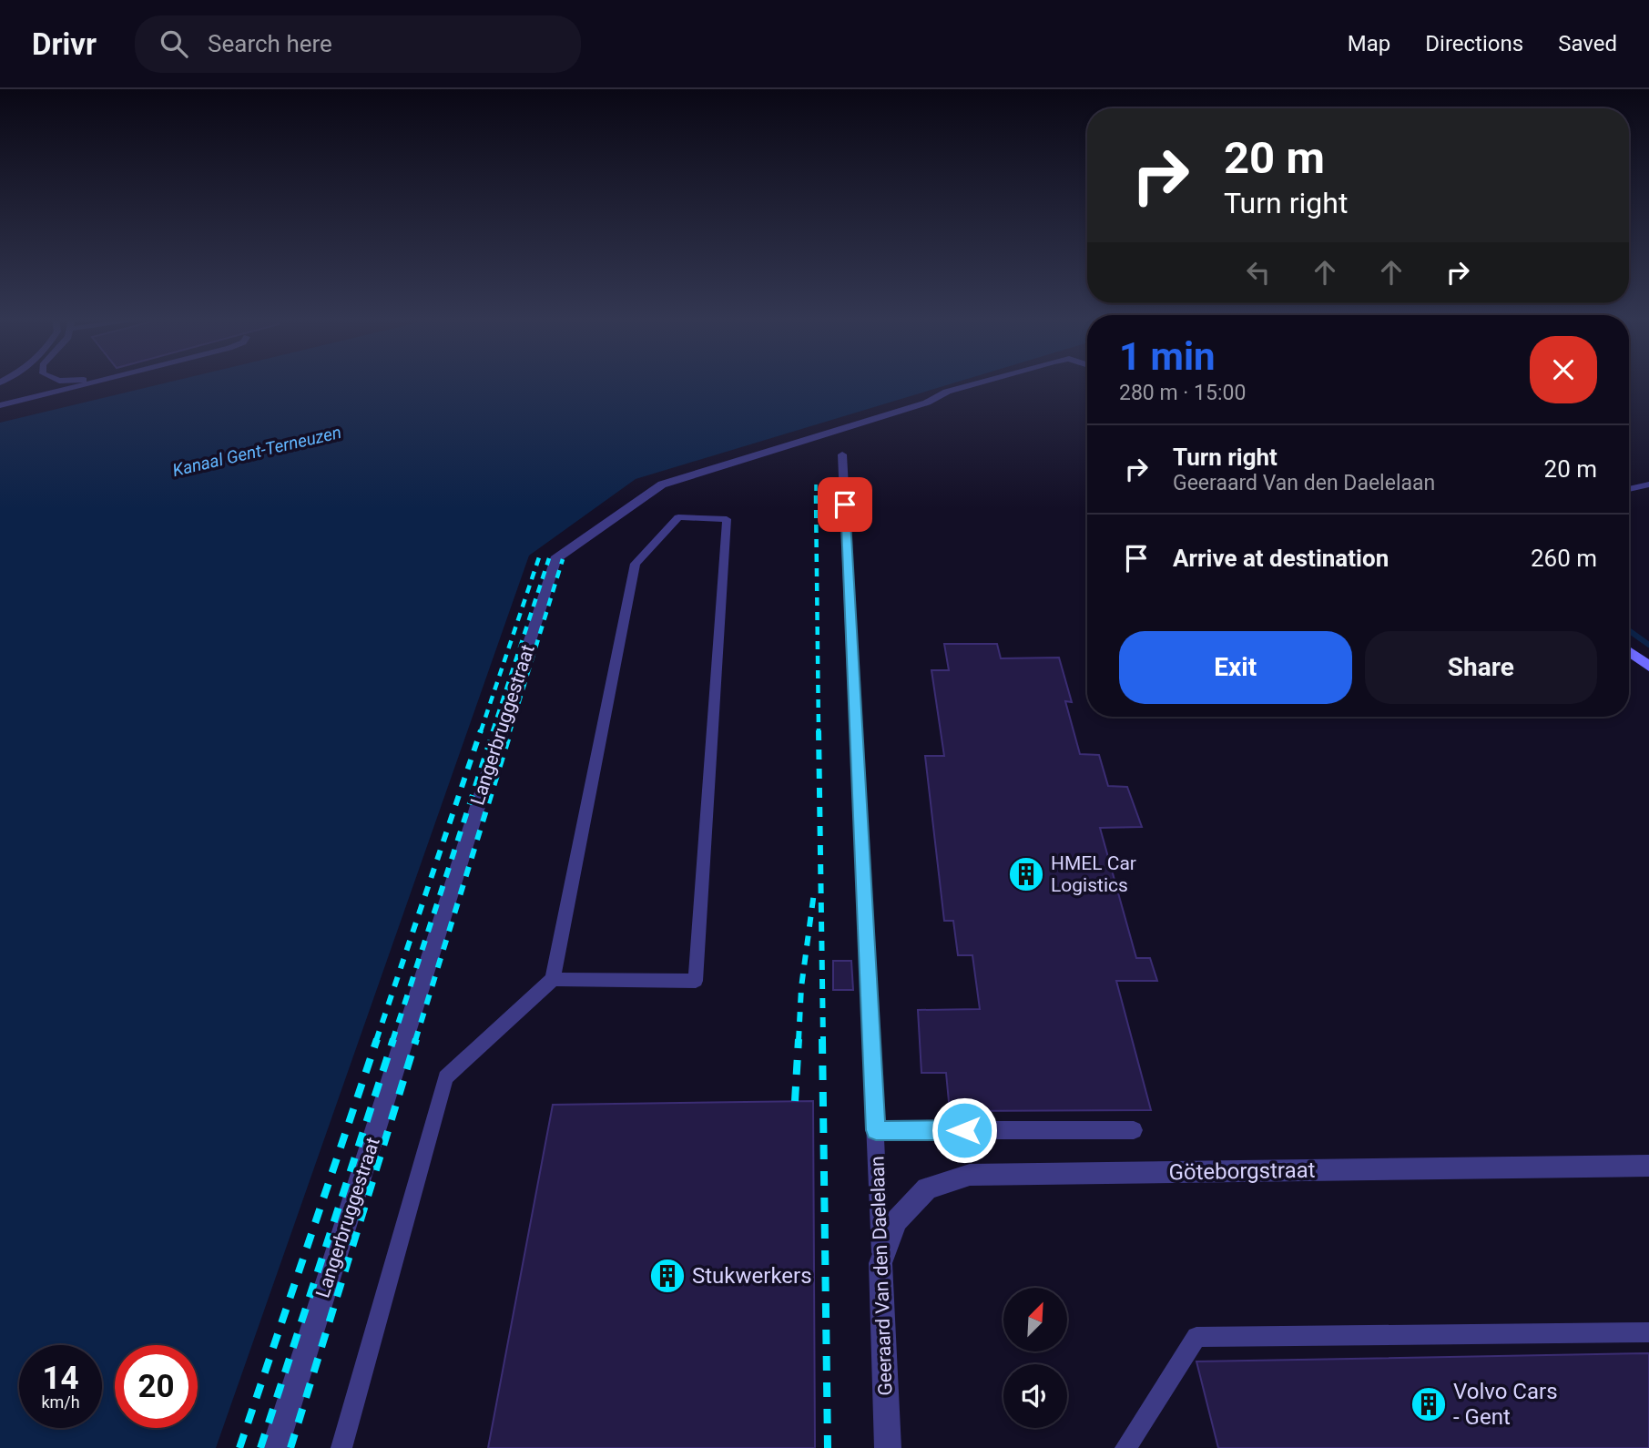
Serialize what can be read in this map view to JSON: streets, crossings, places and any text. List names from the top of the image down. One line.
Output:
{"streets":{"street":["Langerbruggestraat","Göteborgstraat","Geeraard Van den Daelelaan"]},"crossings":[["Göteborgstraat","Geeraard Van den Daelelaan"]],"water":["Kanaal Gent-Terneuzen"],"places":{"building":["HMEL Car Logistics","Stukwerkers","Volvo Cars - Gent"]},"north":"top right","page":{"header":"Drivr","search":"Search here","nav":["Map","Directions","Saved"],"turn":["20 m","Turn right"],"heading":["1 min","280 m · 15:00"],"list":[{"name":"Turn right","note":"Geeraard Van den Daelelaan","value":"20 m"},{"name":"Arrive at destination","value":"260 m"}],"buttons":["Exit","Share"],"speed":"14 km/h","limit":"20"}}
